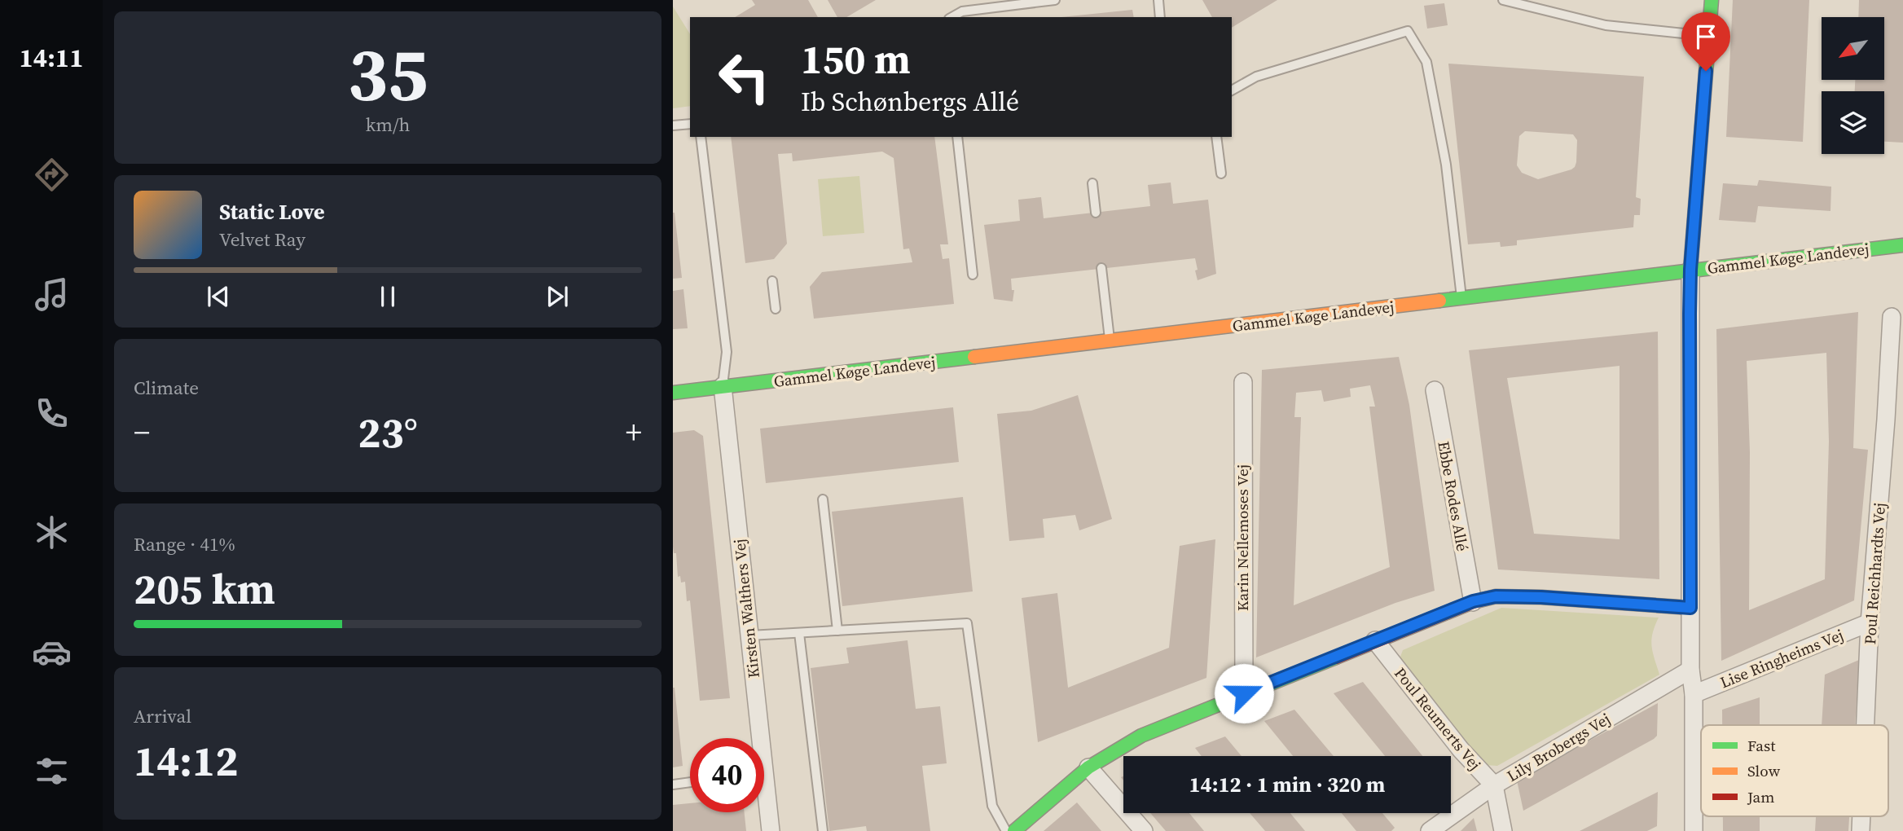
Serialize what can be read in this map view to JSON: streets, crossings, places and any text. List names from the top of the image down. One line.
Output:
{"streets":{"street":["Gammel Køge Landevej","Ebbe Rodes Allé","Karin Nellemoses Vej","Poul Reichhardts Vej","Kirsten Walthers Vej","Lise Ringheims Vej","Poul Reumerts Vej","Lily Brobergs Vej"]},"crossings":[["Gammel Køge Landevej","Kirsten Walthers Vej"],["Poul Reichhardts Vej","Lise Ringheims Vej"],["Poul Reumerts Vej","Lily Brobergs Vej"]],"legend":["Fast","Slow","Jam"],"north":"bottom left","page":{"tabs":"14:11","tile":[["35","km/h"],"Climate",["Range · 41%","205 km"],["Arrival","14:12"]],"turn":["150 m","Ib Schønbergs Allé"],"song":["Static Love","Velvet Ray"],"heat":["−","23°","+"],"limit":"40","trip":"14:12 · 1 min · 320 m"}}
